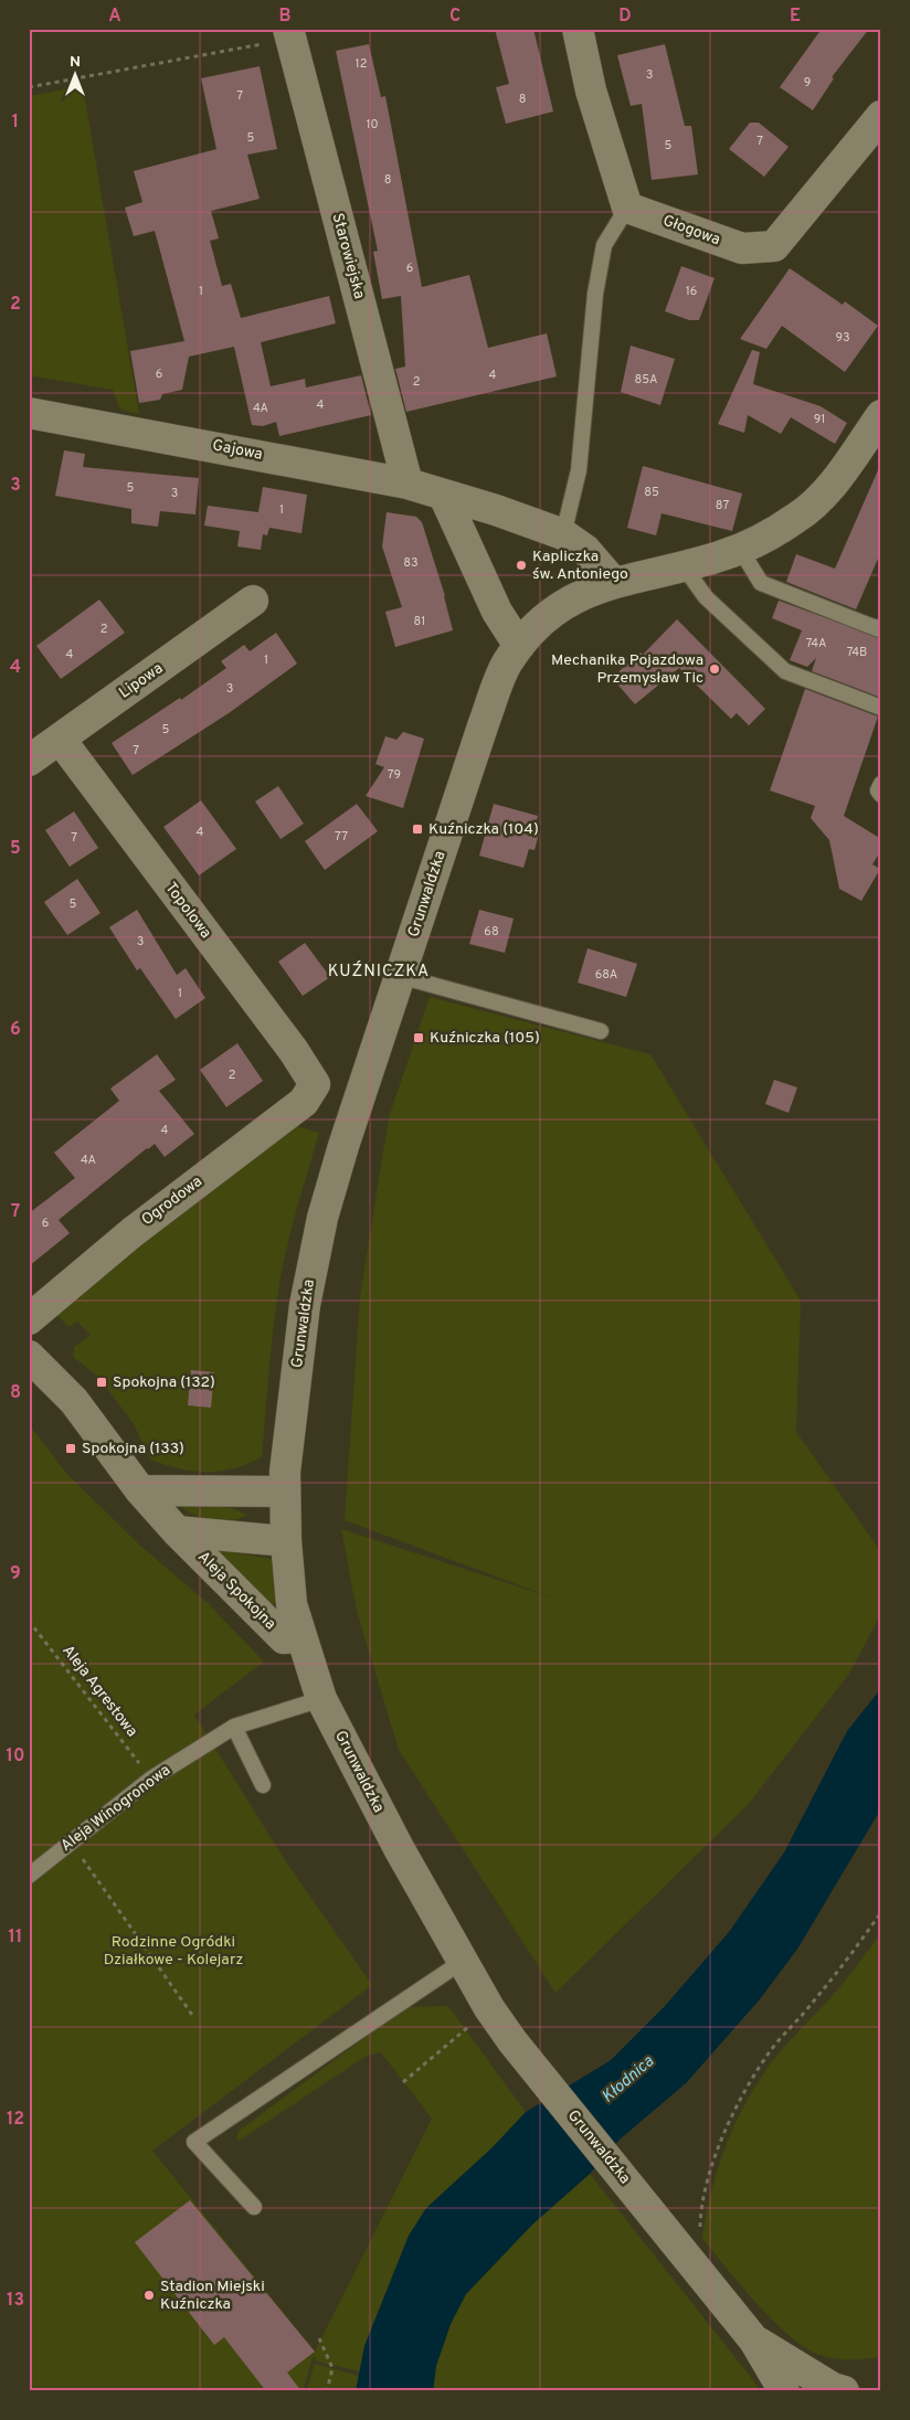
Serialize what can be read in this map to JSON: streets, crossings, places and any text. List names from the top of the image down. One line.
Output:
{"streets":{"street":["Głogowa","Starowiejska","Gajowa","Lipowa","Grunwaldzka","Topolowa","Ogrodowa","Aleja Spokojna"],"lane":["Aleja Winogronowa"],"path":["Aleja Agrestowa"]},"crossings":[["Starowiejska","Gajowa"],["Gajowa","Grunwaldzka"],["Lipowa","Topolowa"],["Grunwaldzka","Aleja Spokojna"],["Grunwaldzka","Aleja Winogronowa"],["Topolowa","Ogrodowa"],["Aleja Agrestowa","Aleja Winogronowa"]],"districts":["KUŹNICZKA"],"water":["Kłodnica"],"parks":["Rodzinne Ogródki Działkowe - Kolejarz"],"places":{"other":["Kapliczka św. Antoniego","Mechanika Pojazdowa Przemysław Tic","Stadion Miejski Kuźniczka"],"transit":["Kuźniczka (104)","Kuźniczka (105)","Spokojna (132)","Spokojna (133)"]},"house_numbers":["12","3","9","7","8","10","5","7","5","8","6","1","16","93","6","4","85A","2","4","4A","91","5","85","3","87","1","83","81","2","74A","74B","4","1","3","5","7","79","4","77","7","5","68","3","68A","1","2","4","4A","6"],"north":"top","grid":{"columns":["A","B","C","D","E"],"rows":["1","2","3","4","5","6","7","8","9","10","11","12","13"]}}
